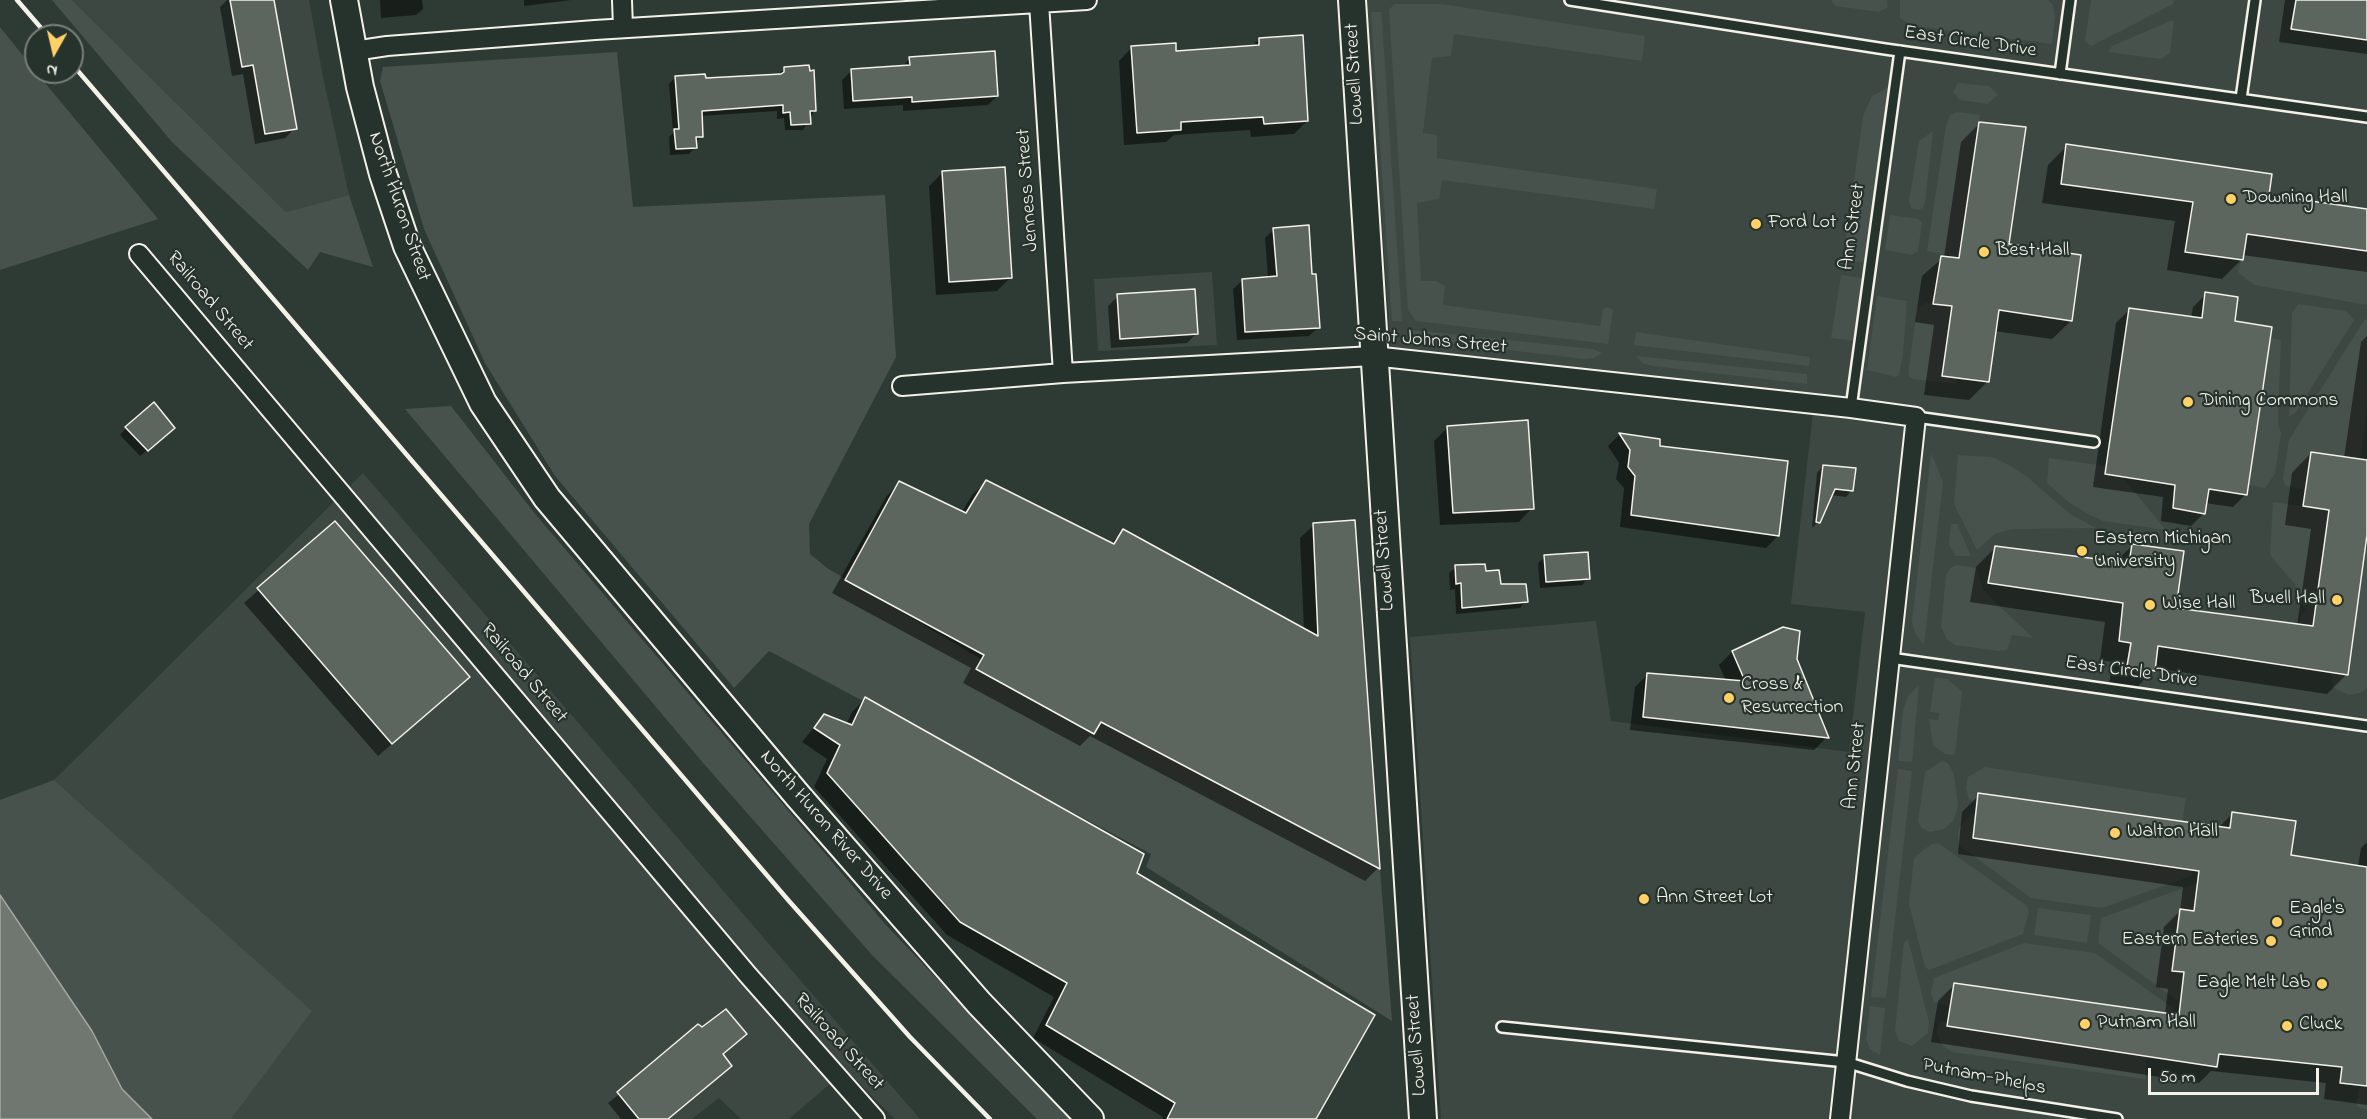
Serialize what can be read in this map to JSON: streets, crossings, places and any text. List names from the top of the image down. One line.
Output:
{"streets":{"main road":["Lowell Street","North Huron Street","North Huron River Drive"],"street":["Jenness Street","Ann Street","Railroad Street","Saint Johns Street"],"lane":["East Circle Drive","Putnam-Phelps"]},"crossings":[["East Circle Drive","Ann Street"],["Lowell Street","Saint Johns Street"],["Jenness Street","Saint Johns Street"],["North Huron Street","North Huron River Drive"],["Ann Street","Saint Johns Street"],["Ann Street","Putnam-Phelps"]],"places":["Downing Hall","Ford Lot","Best Hall","Dining Commons","Eastern Michigan University","Buell Hall","Wise Hall","Cross & Resurrection","Walton Hall","Ann Street Lot","Eagle's Grind","Eastern Eateries","Eagle Melt Lab","Putnam Hall","Cluck"],"scale_bar":"50 m","north":"bottom"}
